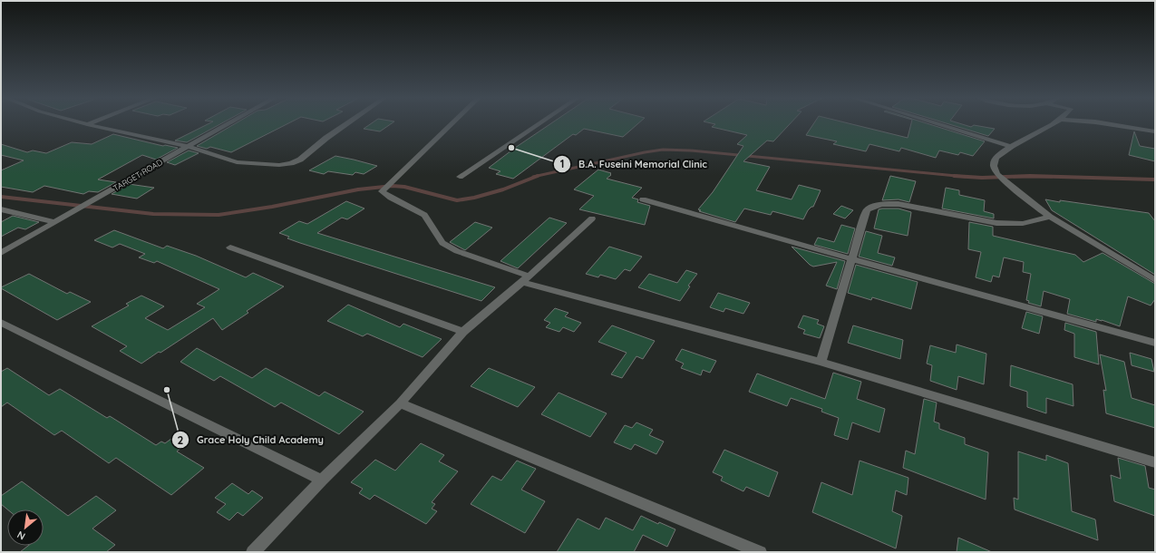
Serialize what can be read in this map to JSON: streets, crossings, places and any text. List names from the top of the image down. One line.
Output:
{"streets":{"street":["TARGET ROAD"]},"places":["B.A. Fuseini Memorial Clinic","Grace Holy Child Academy"],"north":"bottom left"}
